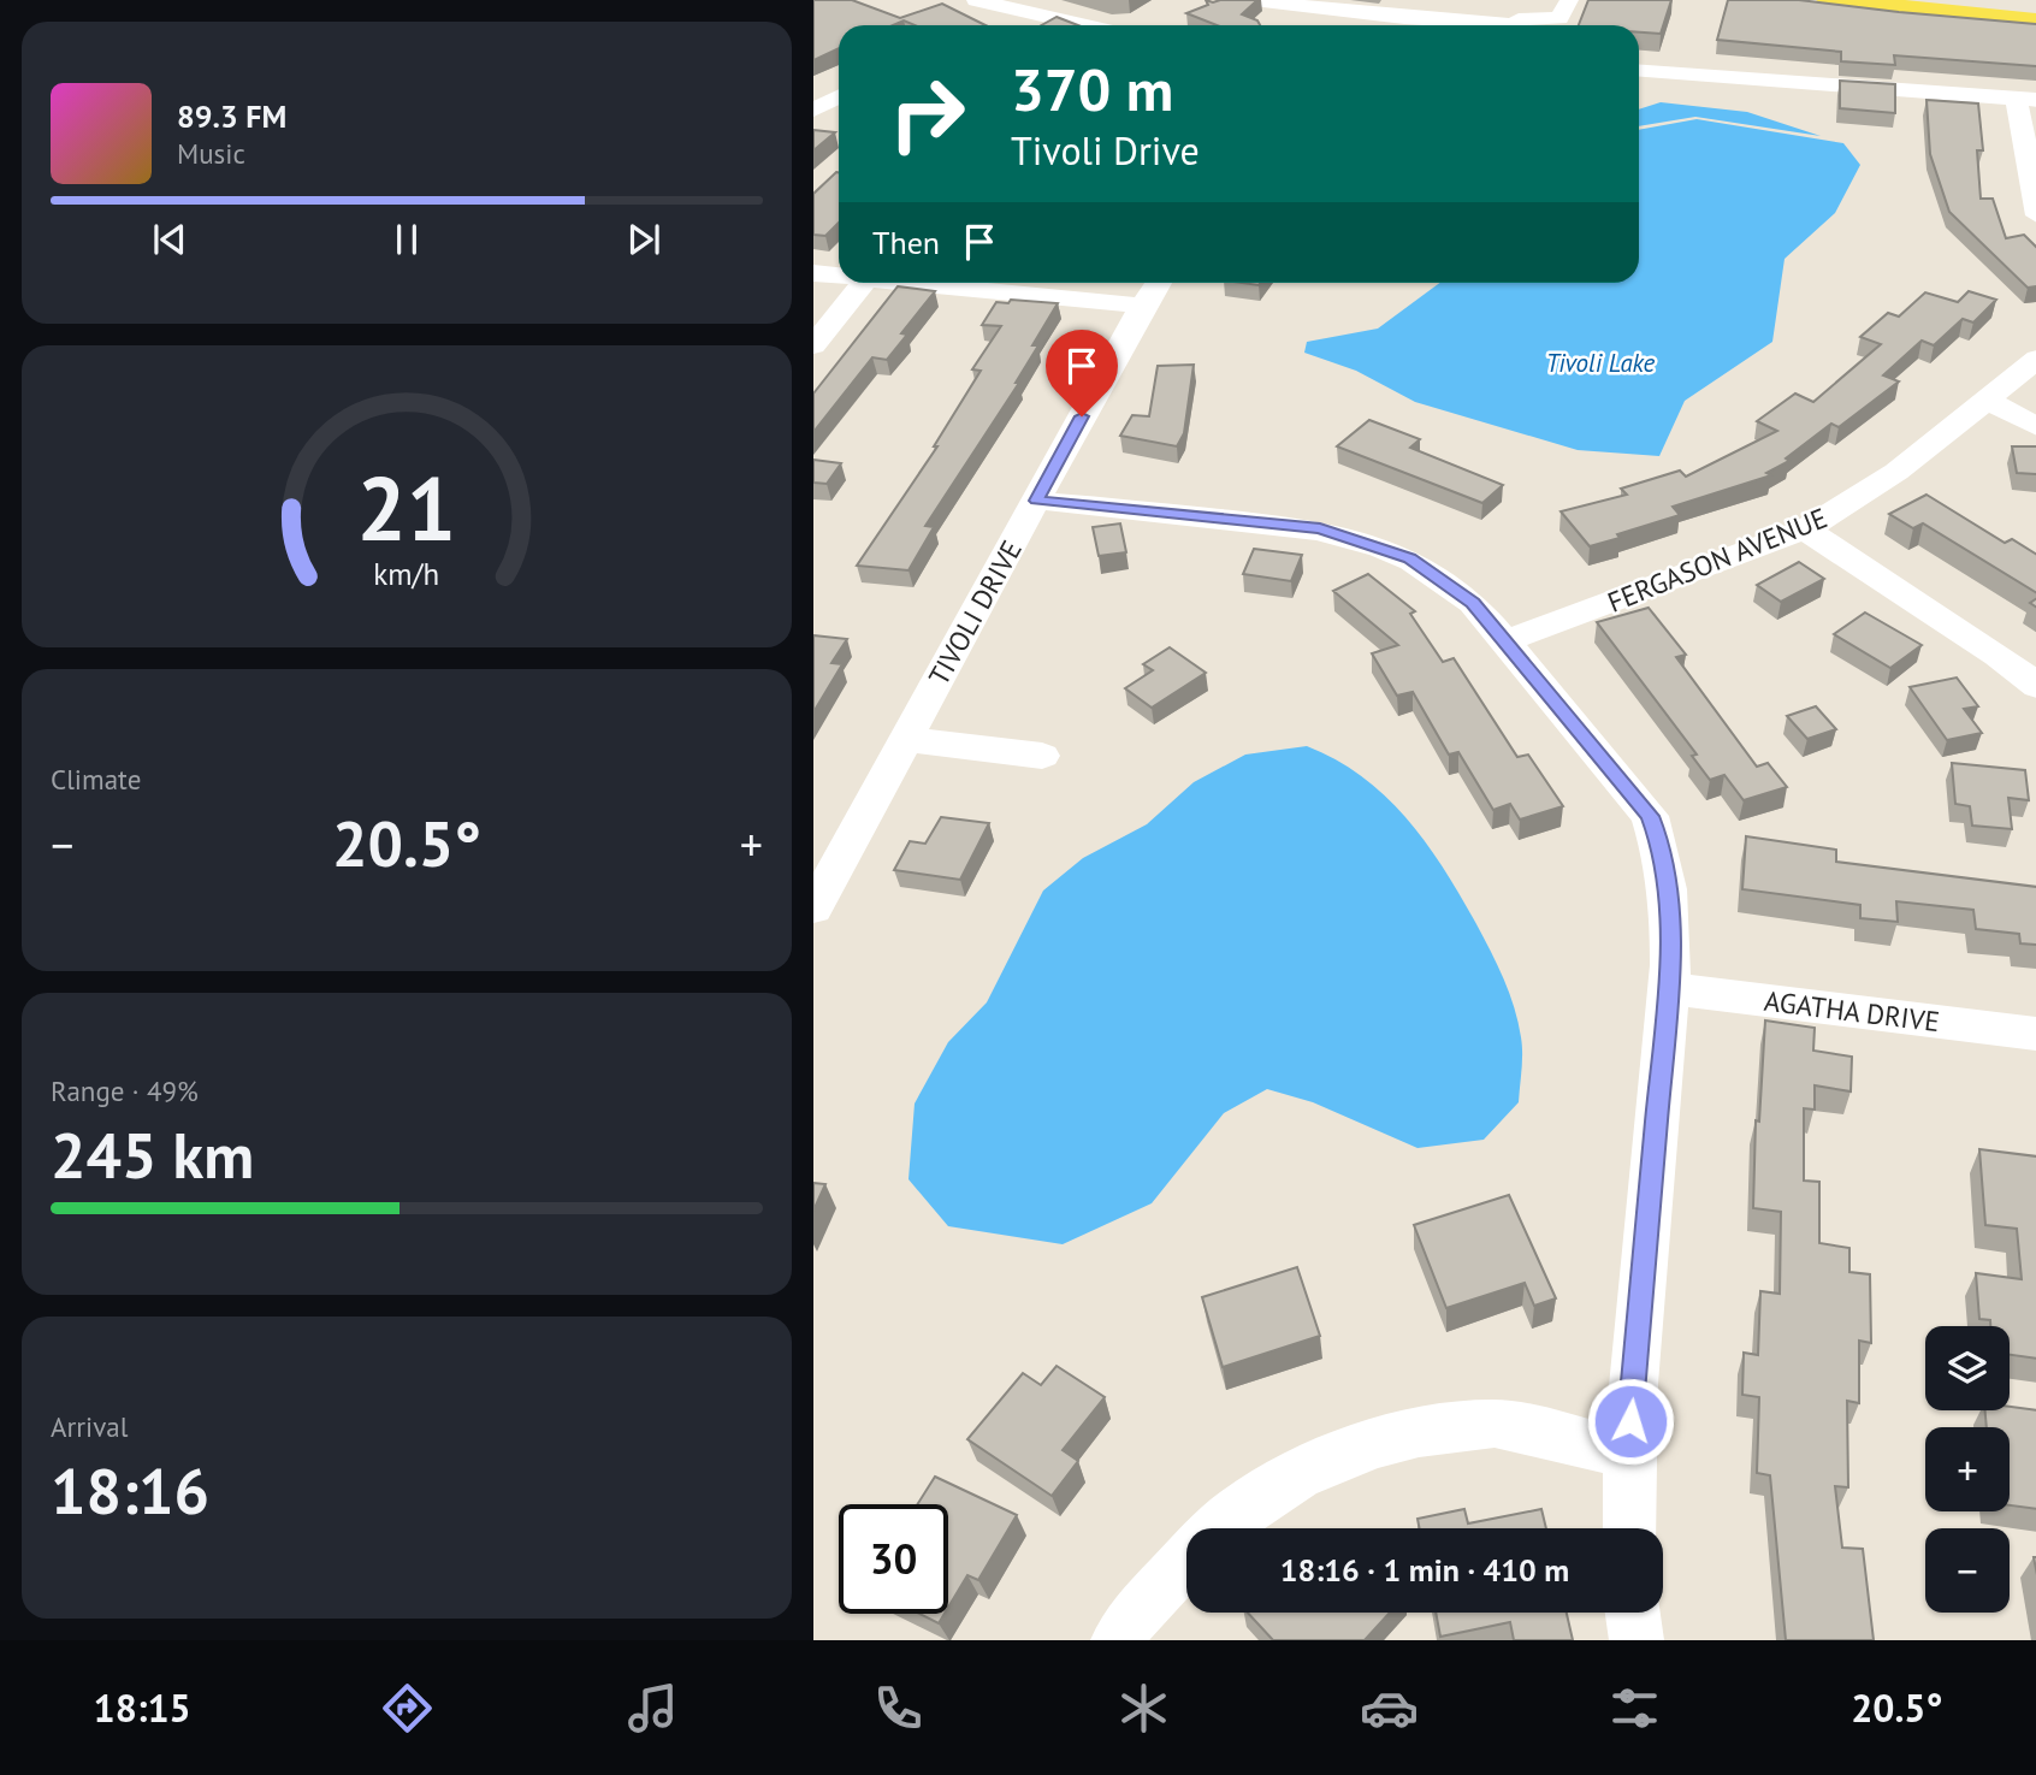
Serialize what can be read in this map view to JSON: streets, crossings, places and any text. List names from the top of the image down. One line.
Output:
{"streets":{"street":["FERGASON AVENUE","TIVOLI DRIVE","AGATHA DRIVE"]},"water":["Tivoli Lake"],"page":{"turn":["370 m","Tivoli Drive"],"song":["89.3 FM","Music"],"then":"Then","tile":["Climate",["Range · 49%","245 km"],["Arrival","18:16"]],"heat":["−","20.5°","+"],"map_buttons":["+","−"],"limit":"30","trip":"18:16 · 1 min · 410 m","tabs":["18:15","20.5°"],"gauge":["21","km/h"]}}
